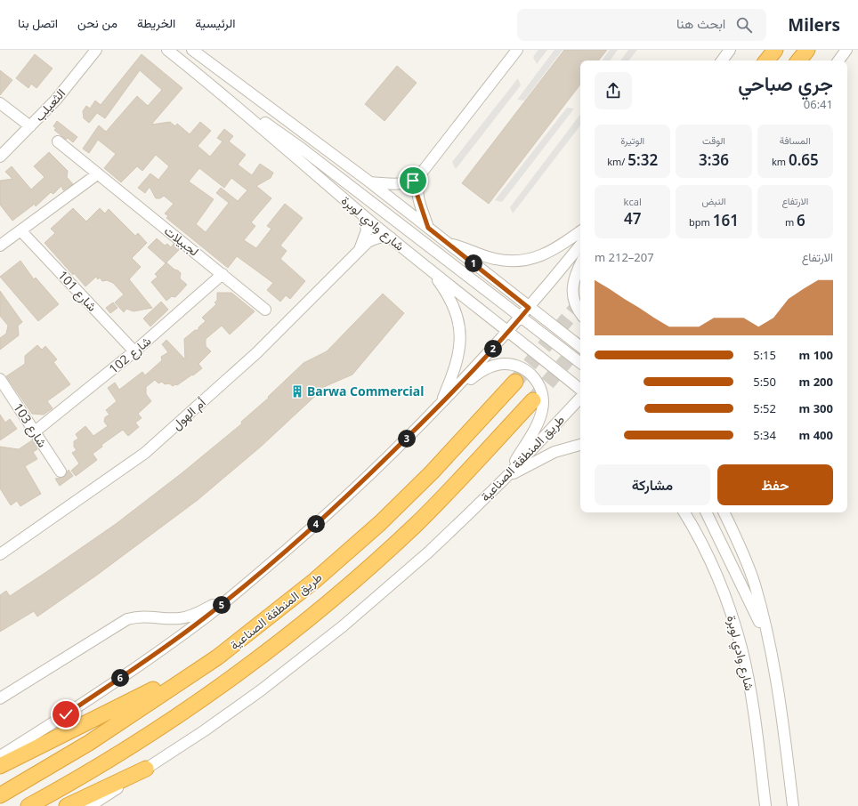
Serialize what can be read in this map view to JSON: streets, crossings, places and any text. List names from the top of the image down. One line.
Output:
{"streets":{"highway":["طريق المنطقة الصناعية"],"street":["الثعيلب","شارع وادي لوبرة","لجبيلات","شارع 101","شارع 102","أم الهول","شارع 103"]},"crossings":[["شارع وادي لوبرة","أم الهول"],["لجبيلات","شارع 102"],["شارع 101","شارع 102"],["شارع 102","شارع 103"]],"places":{"building":["Barwa Commercial"]},"page":{"header":"Milers","search":"ابحث هنا","nav":["الرئيسية","الخريطة","من نحن","اتصل بنا"],"heading":["جري صباحي","06:41"],"stats":[["المسافة","0.65 km"],["الوقت","3:36"],["الوتيرة","5:32 /km"],["الارتفاع","6 m"],["النبض","161 bpm"],["kcal","47"]],"chart":["الارتفاع","207–212 m"],"pins":["1","2","3","4","5","6"],"list":[{"name":"100 m","note":"5:15"},{"name":"200 m","note":"5:50"},{"name":"300 m","note":"5:52"},{"name":"400 m","note":"5:34"}],"buttons":["حفظ","مشاركة"]}}
